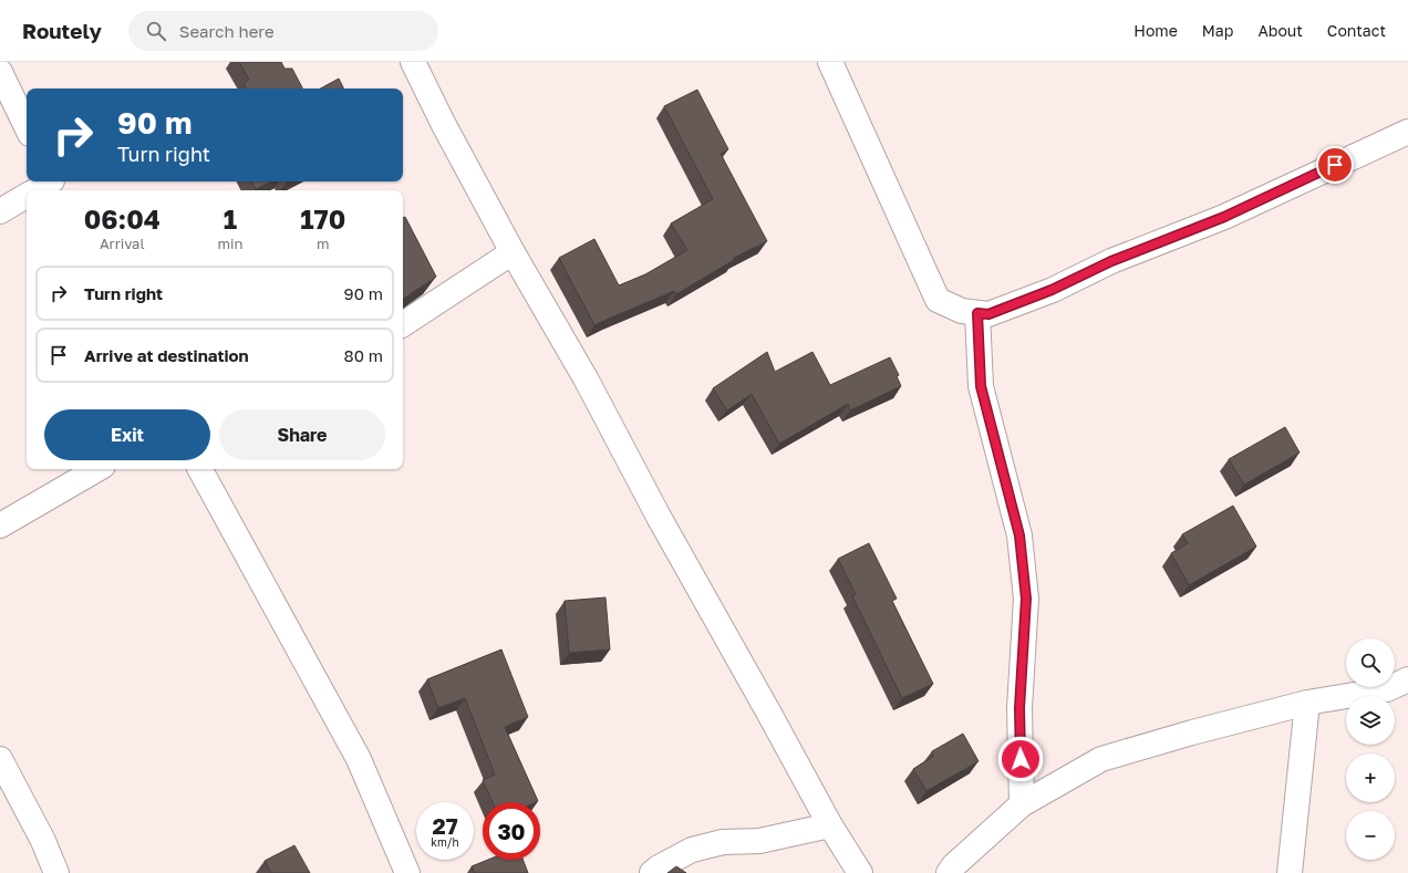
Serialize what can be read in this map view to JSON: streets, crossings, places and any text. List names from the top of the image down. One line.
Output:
{"page":{"header":"Routely","search":"Search here","nav":["Home","Map","About","Contact"],"turn":["90 m","Turn right"],"eta":["06:04","Arrival","1","min","170","m"],"list":[{"name":"Turn right","value":"90 m"},{"name":"Arrive at destination","value":"80 m"}],"buttons":["Exit","Share"],"map_buttons":["+","−"],"speed":"27 km/h","limit":"30"}}
